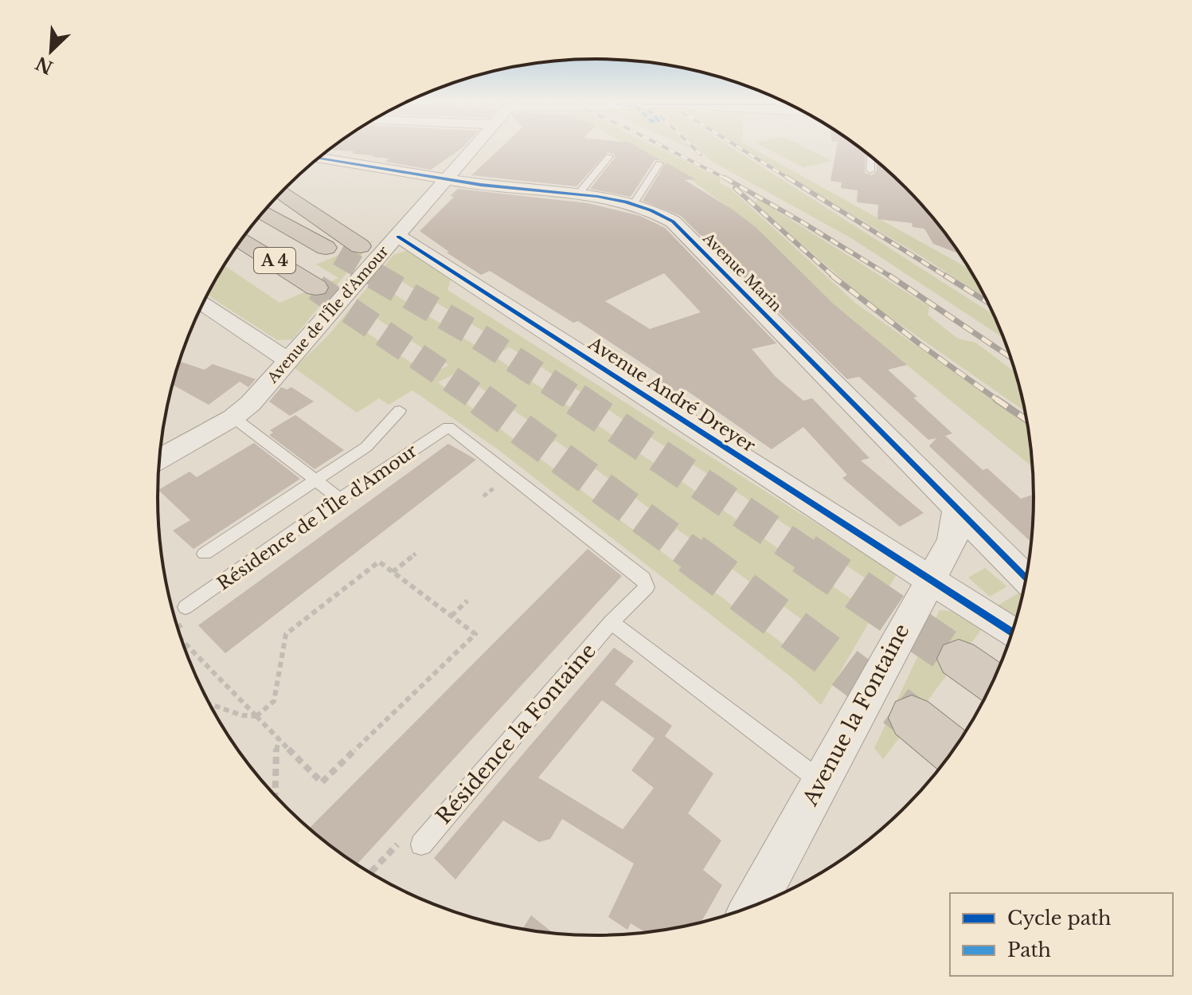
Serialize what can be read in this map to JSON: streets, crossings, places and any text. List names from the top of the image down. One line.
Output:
{"streets":{"highway":["A 4"],"street":["Avenue Marin","Avenue de l'Île d'Amour","Avenue André Dreyer","Avenue la Fontaine"],"lane":["Résidence de l'Île d'Amour","Résidence la Fontaine"]},"crossings":[["Avenue Marin","Avenue de l'Île d'Amour"],["Avenue Marin","Avenue la Fontaine"],["Avenue de l'Île d'Amour","Avenue André Dreyer"],["Avenue André Dreyer","Avenue la Fontaine"],["Résidence de l'Île d'Amour","Résidence la Fontaine"]],"legend":["Cycle path","Path"],"north":"bottom left"}
